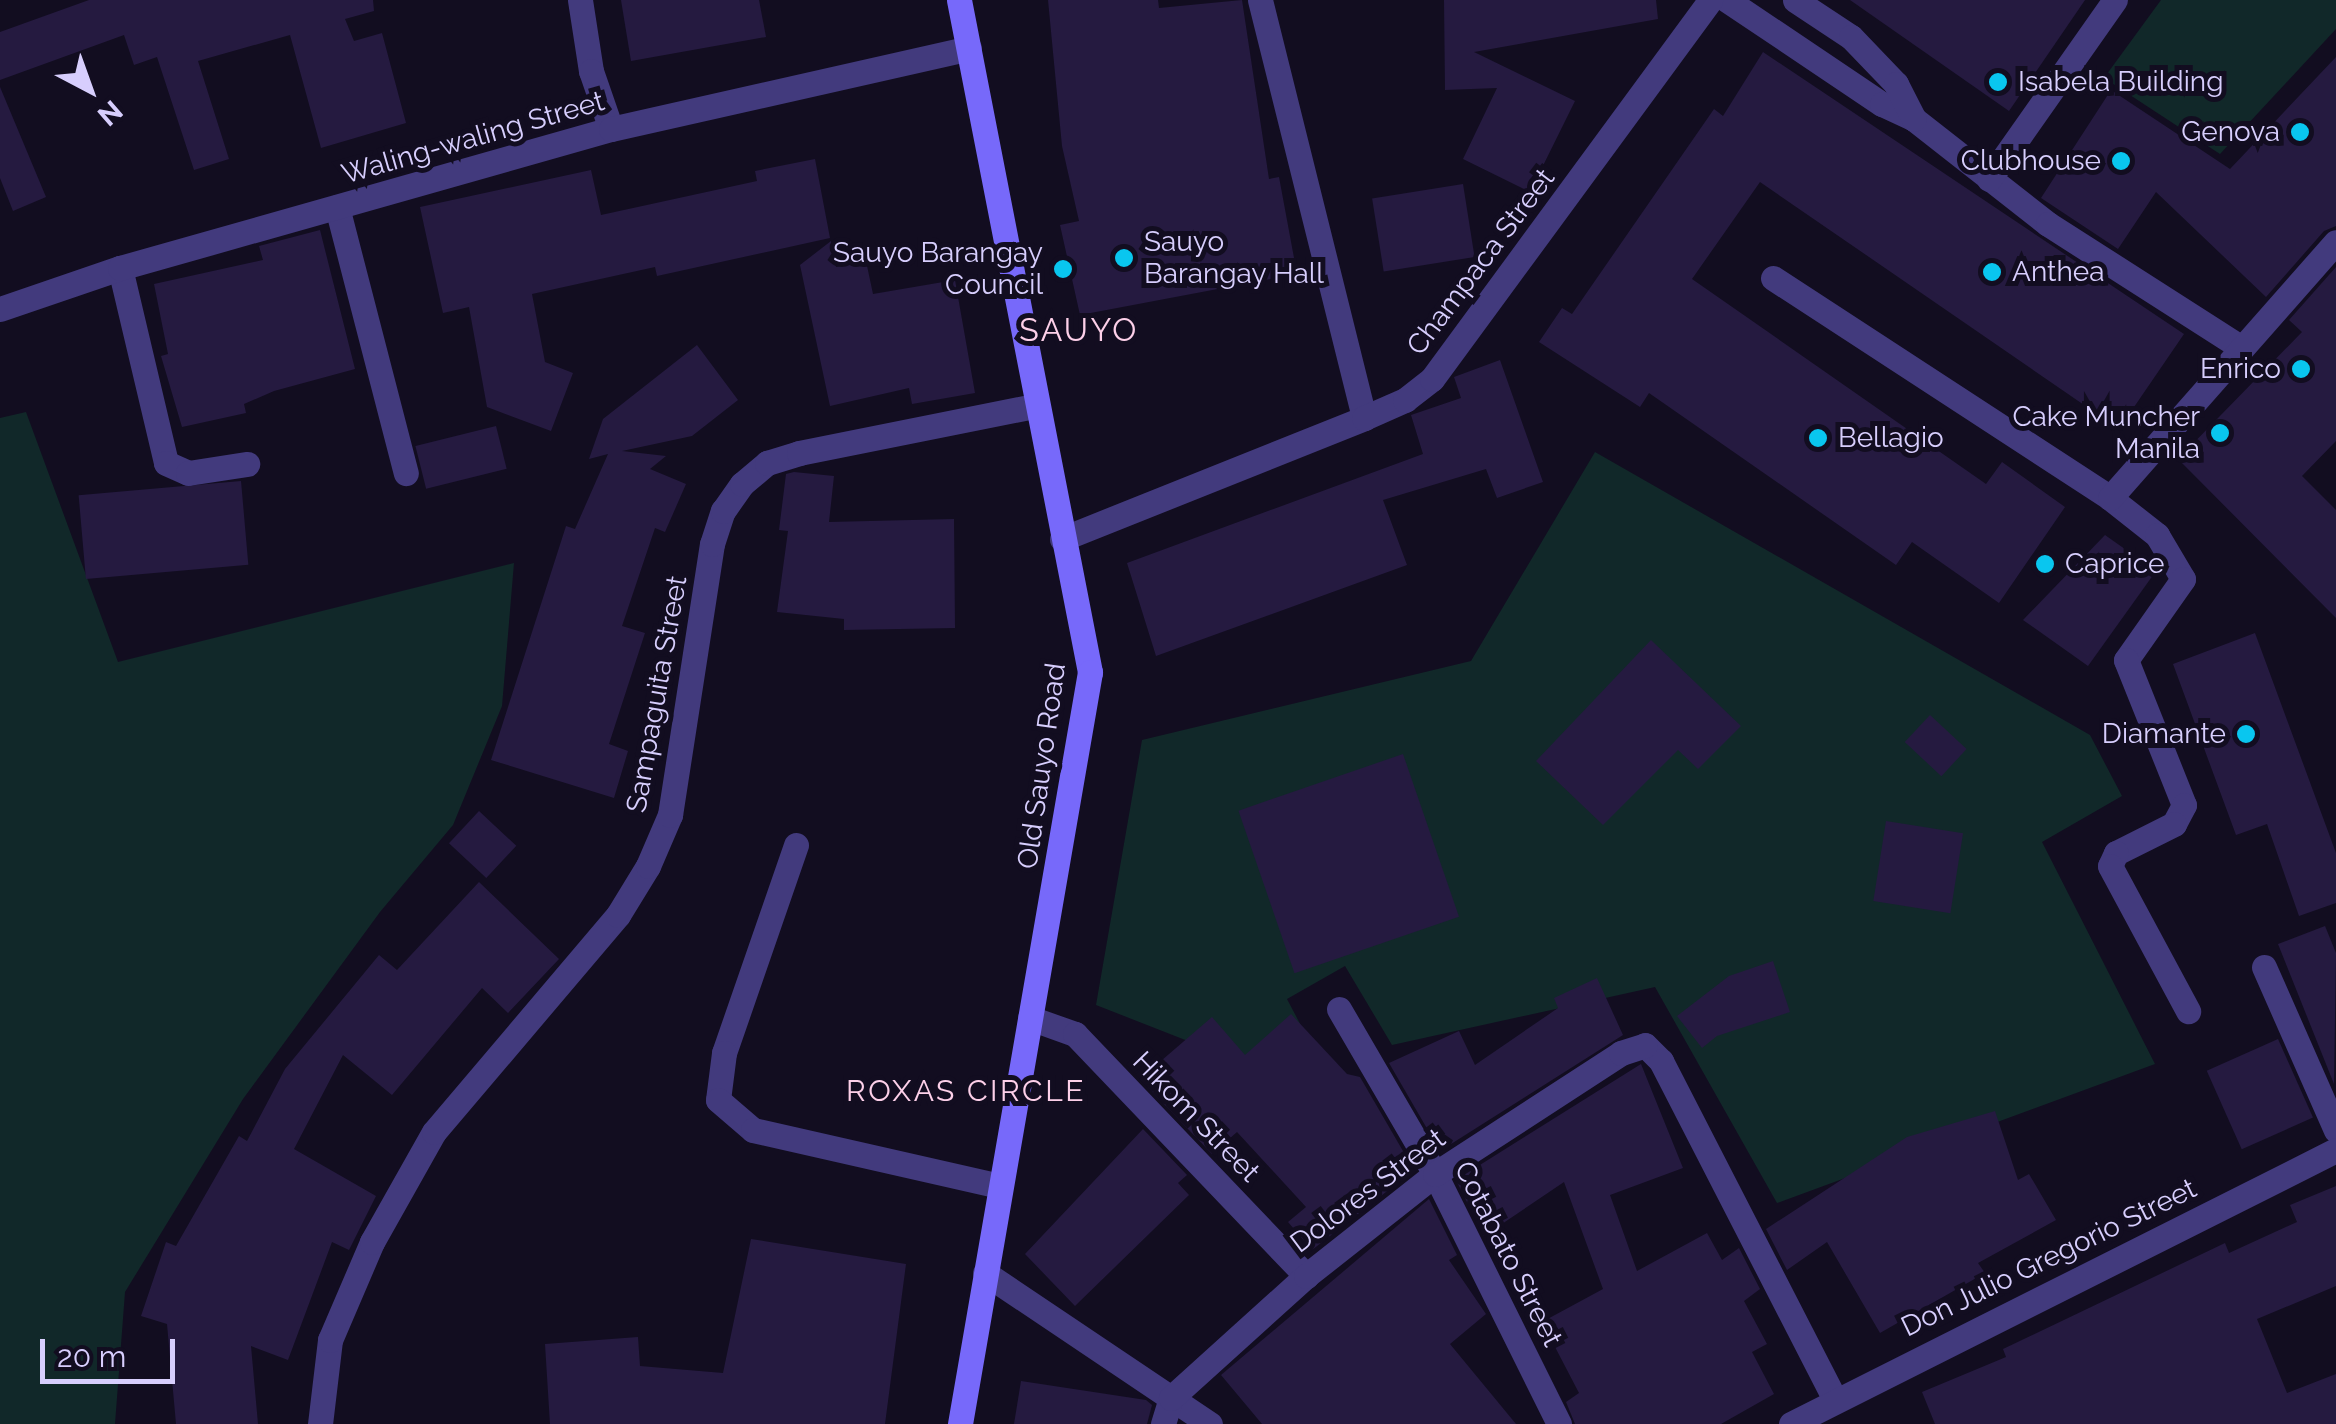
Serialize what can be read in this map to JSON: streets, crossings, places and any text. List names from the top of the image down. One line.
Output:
{"streets":{"main road":["Old Sauyo Road"],"street":["Waling-waling Street","Champaca Street","Sampaguita Street","Hikom Street","Dolores Street","Cotabato Street","Don Julio Gregorio Street"]},"crossings":[["Waling-waling Street","Old Sauyo Road"],["Champaca Street","Old Sauyo Road"],["Sampaguita Street","Old Sauyo Road"],["Old Sauyo Road","Hikom Street"],["Hikom Street","Dolores Street"],["Dolores Street","Cotabato Street"],["Dolores Street","Don Julio Gregorio Street"]],"districts":["SAUYO","ROXAS CIRCLE"],"places":["Isabela Building","Genova","Clubhouse","Sauyo Barangay Hall","Sauyo Barangay Council","Anthea","Enrico","Cake Muncher Manila","Bellagio","Caprice","Diamante"],"scale_bar":"20 m","north":"bottom right"}
